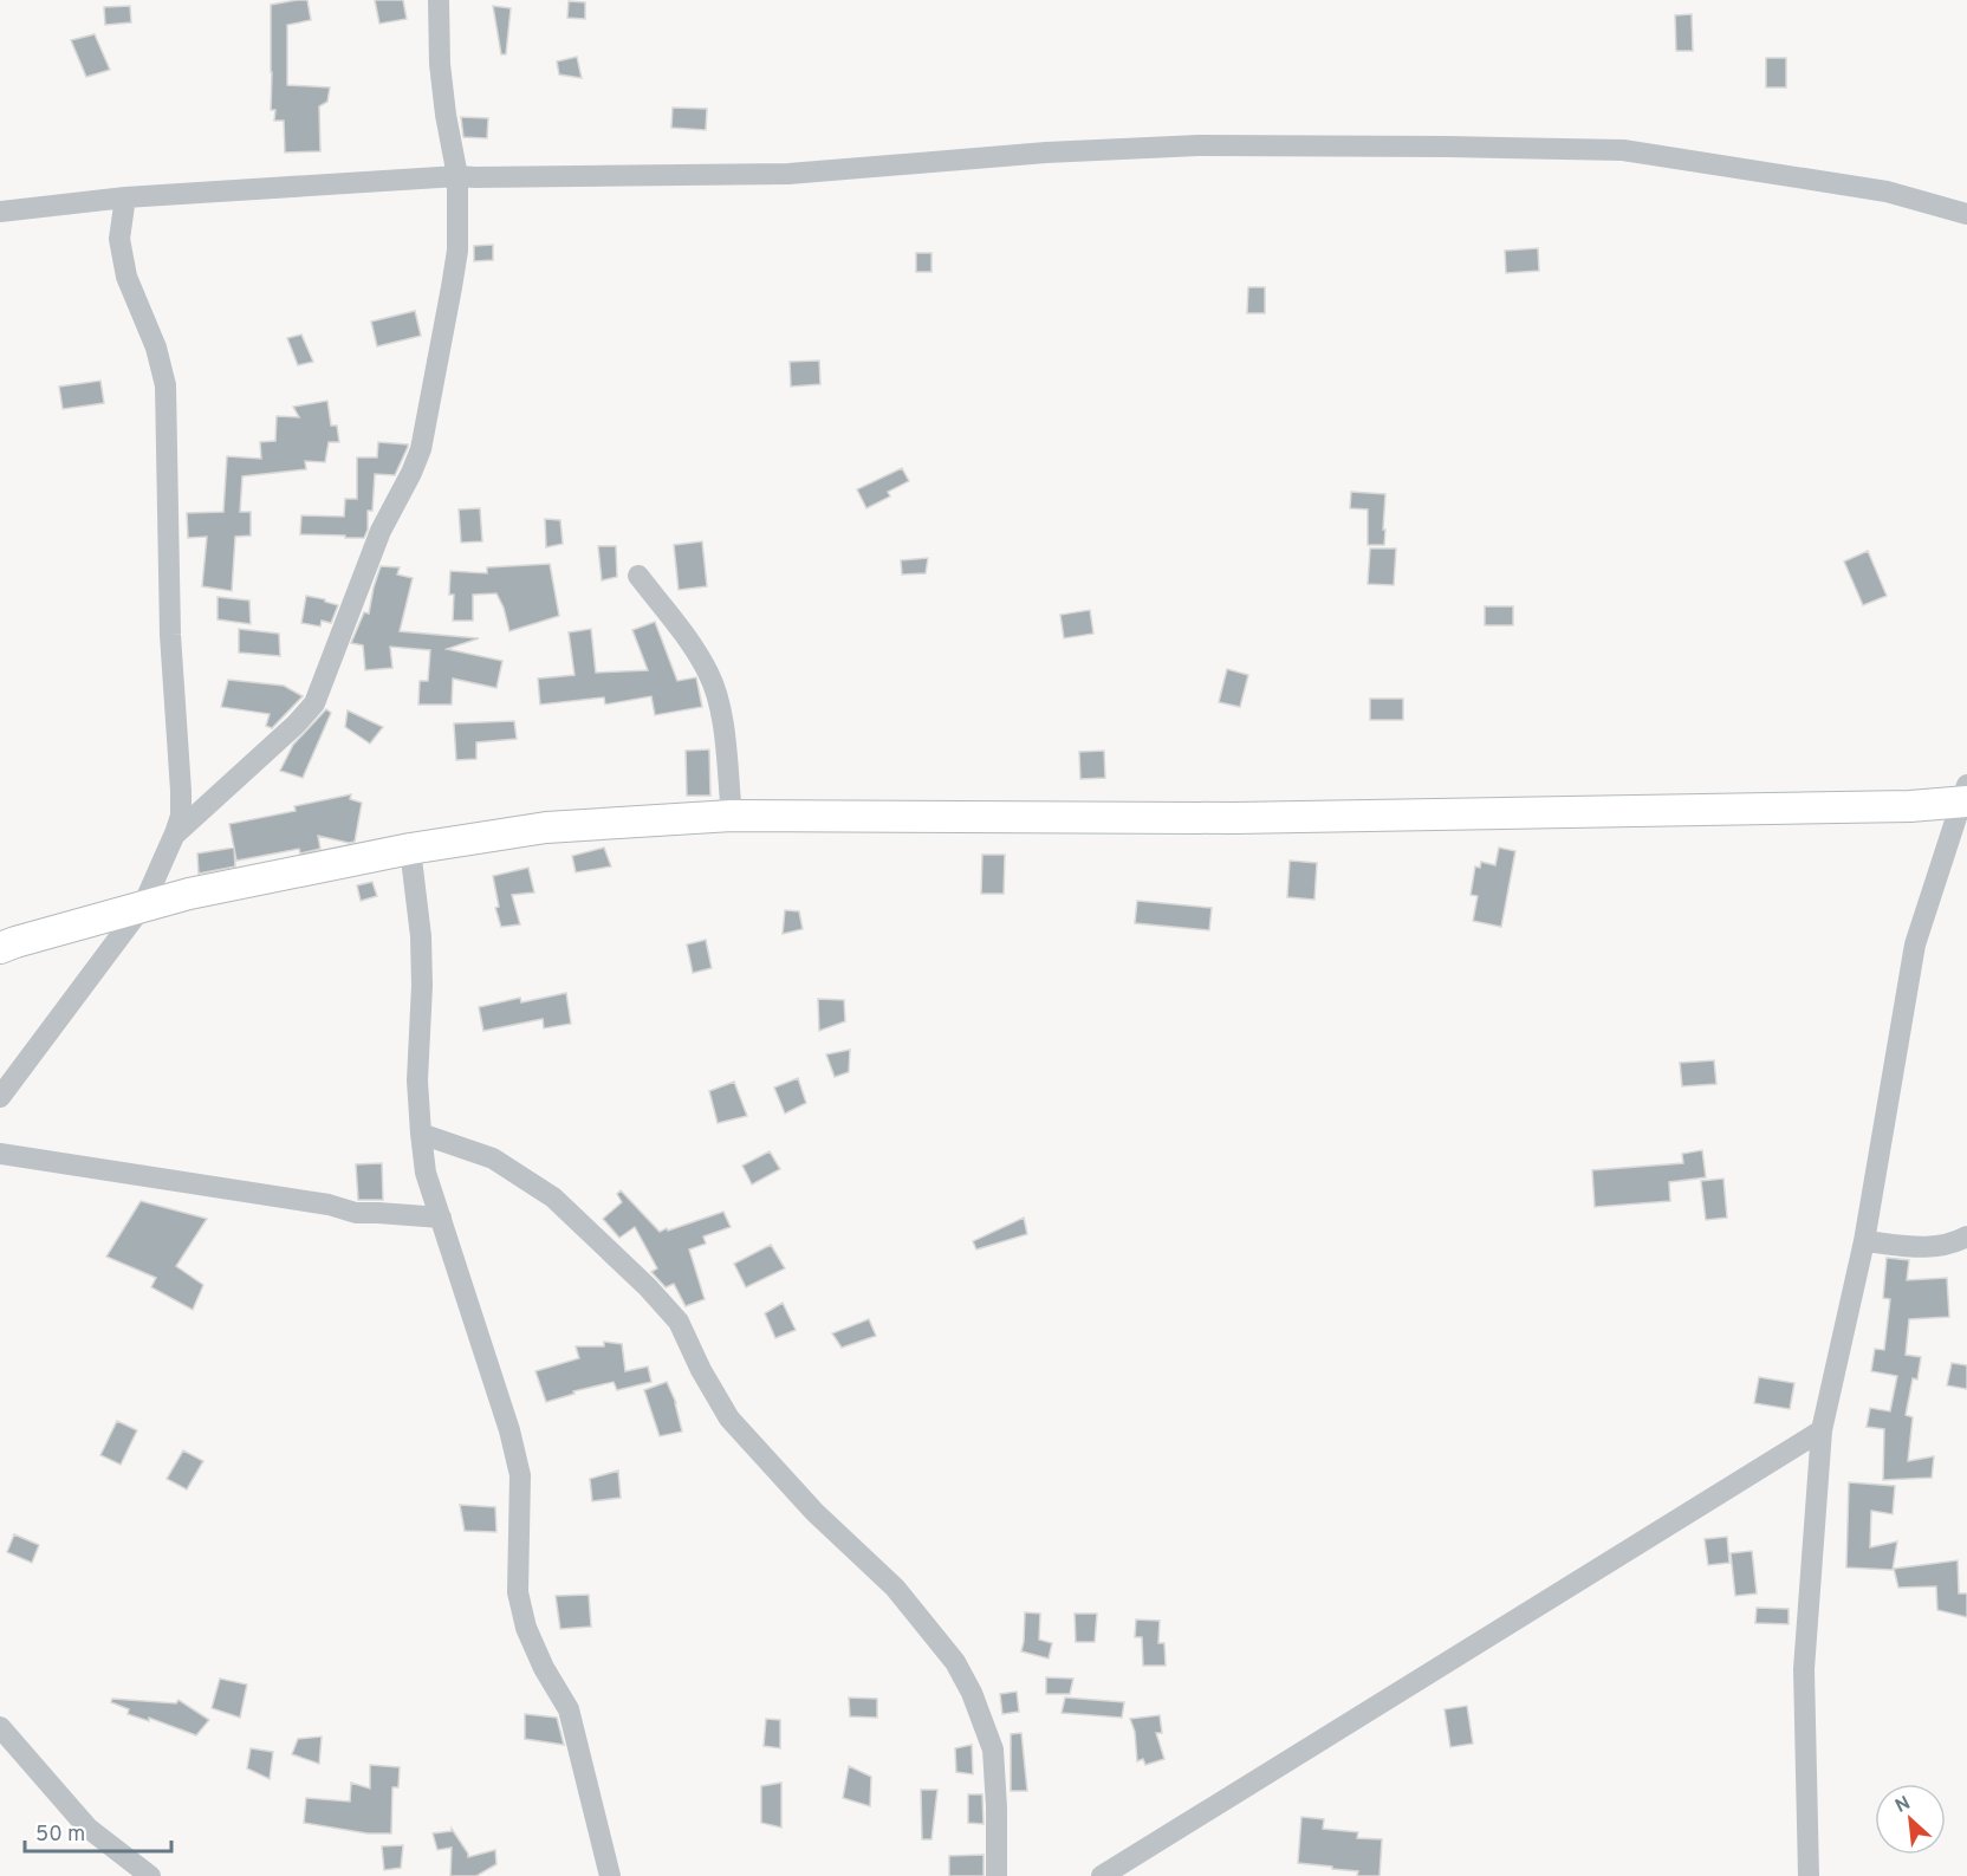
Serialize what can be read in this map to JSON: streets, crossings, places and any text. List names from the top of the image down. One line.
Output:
{"scale_bar":"50 m","north":"top left"}
